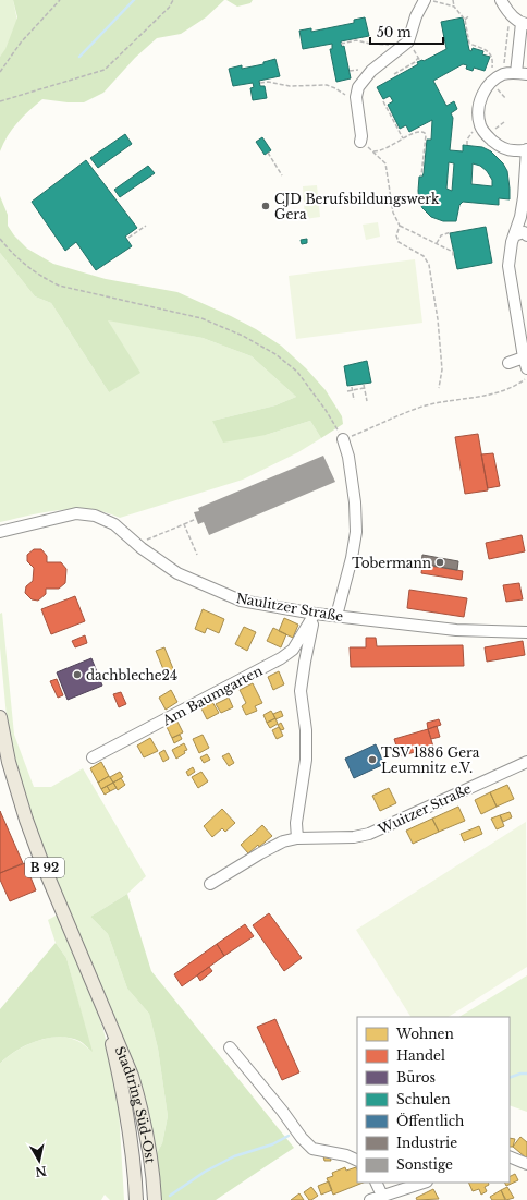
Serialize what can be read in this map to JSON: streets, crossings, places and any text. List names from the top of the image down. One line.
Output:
{"streets":{"main road":["B 92","Stadtring Süd-Ost"],"street":["Naulitzer Straße","Am Baumgarten","Wuitzer Straße"]},"crossings":[["Naulitzer Straße","Am Baumgarten"]],"places":["CJD Berufsbildungswerk Gera","Tobermann","dachbleche24","TSV 1886 Gera Leumnitz e.V."],"legend":["Wohnen","Handel","Büros","Schulen","Öffentlich","Industrie","Sonstige"],"scale_bar":"50 m","north":"bottom"}
